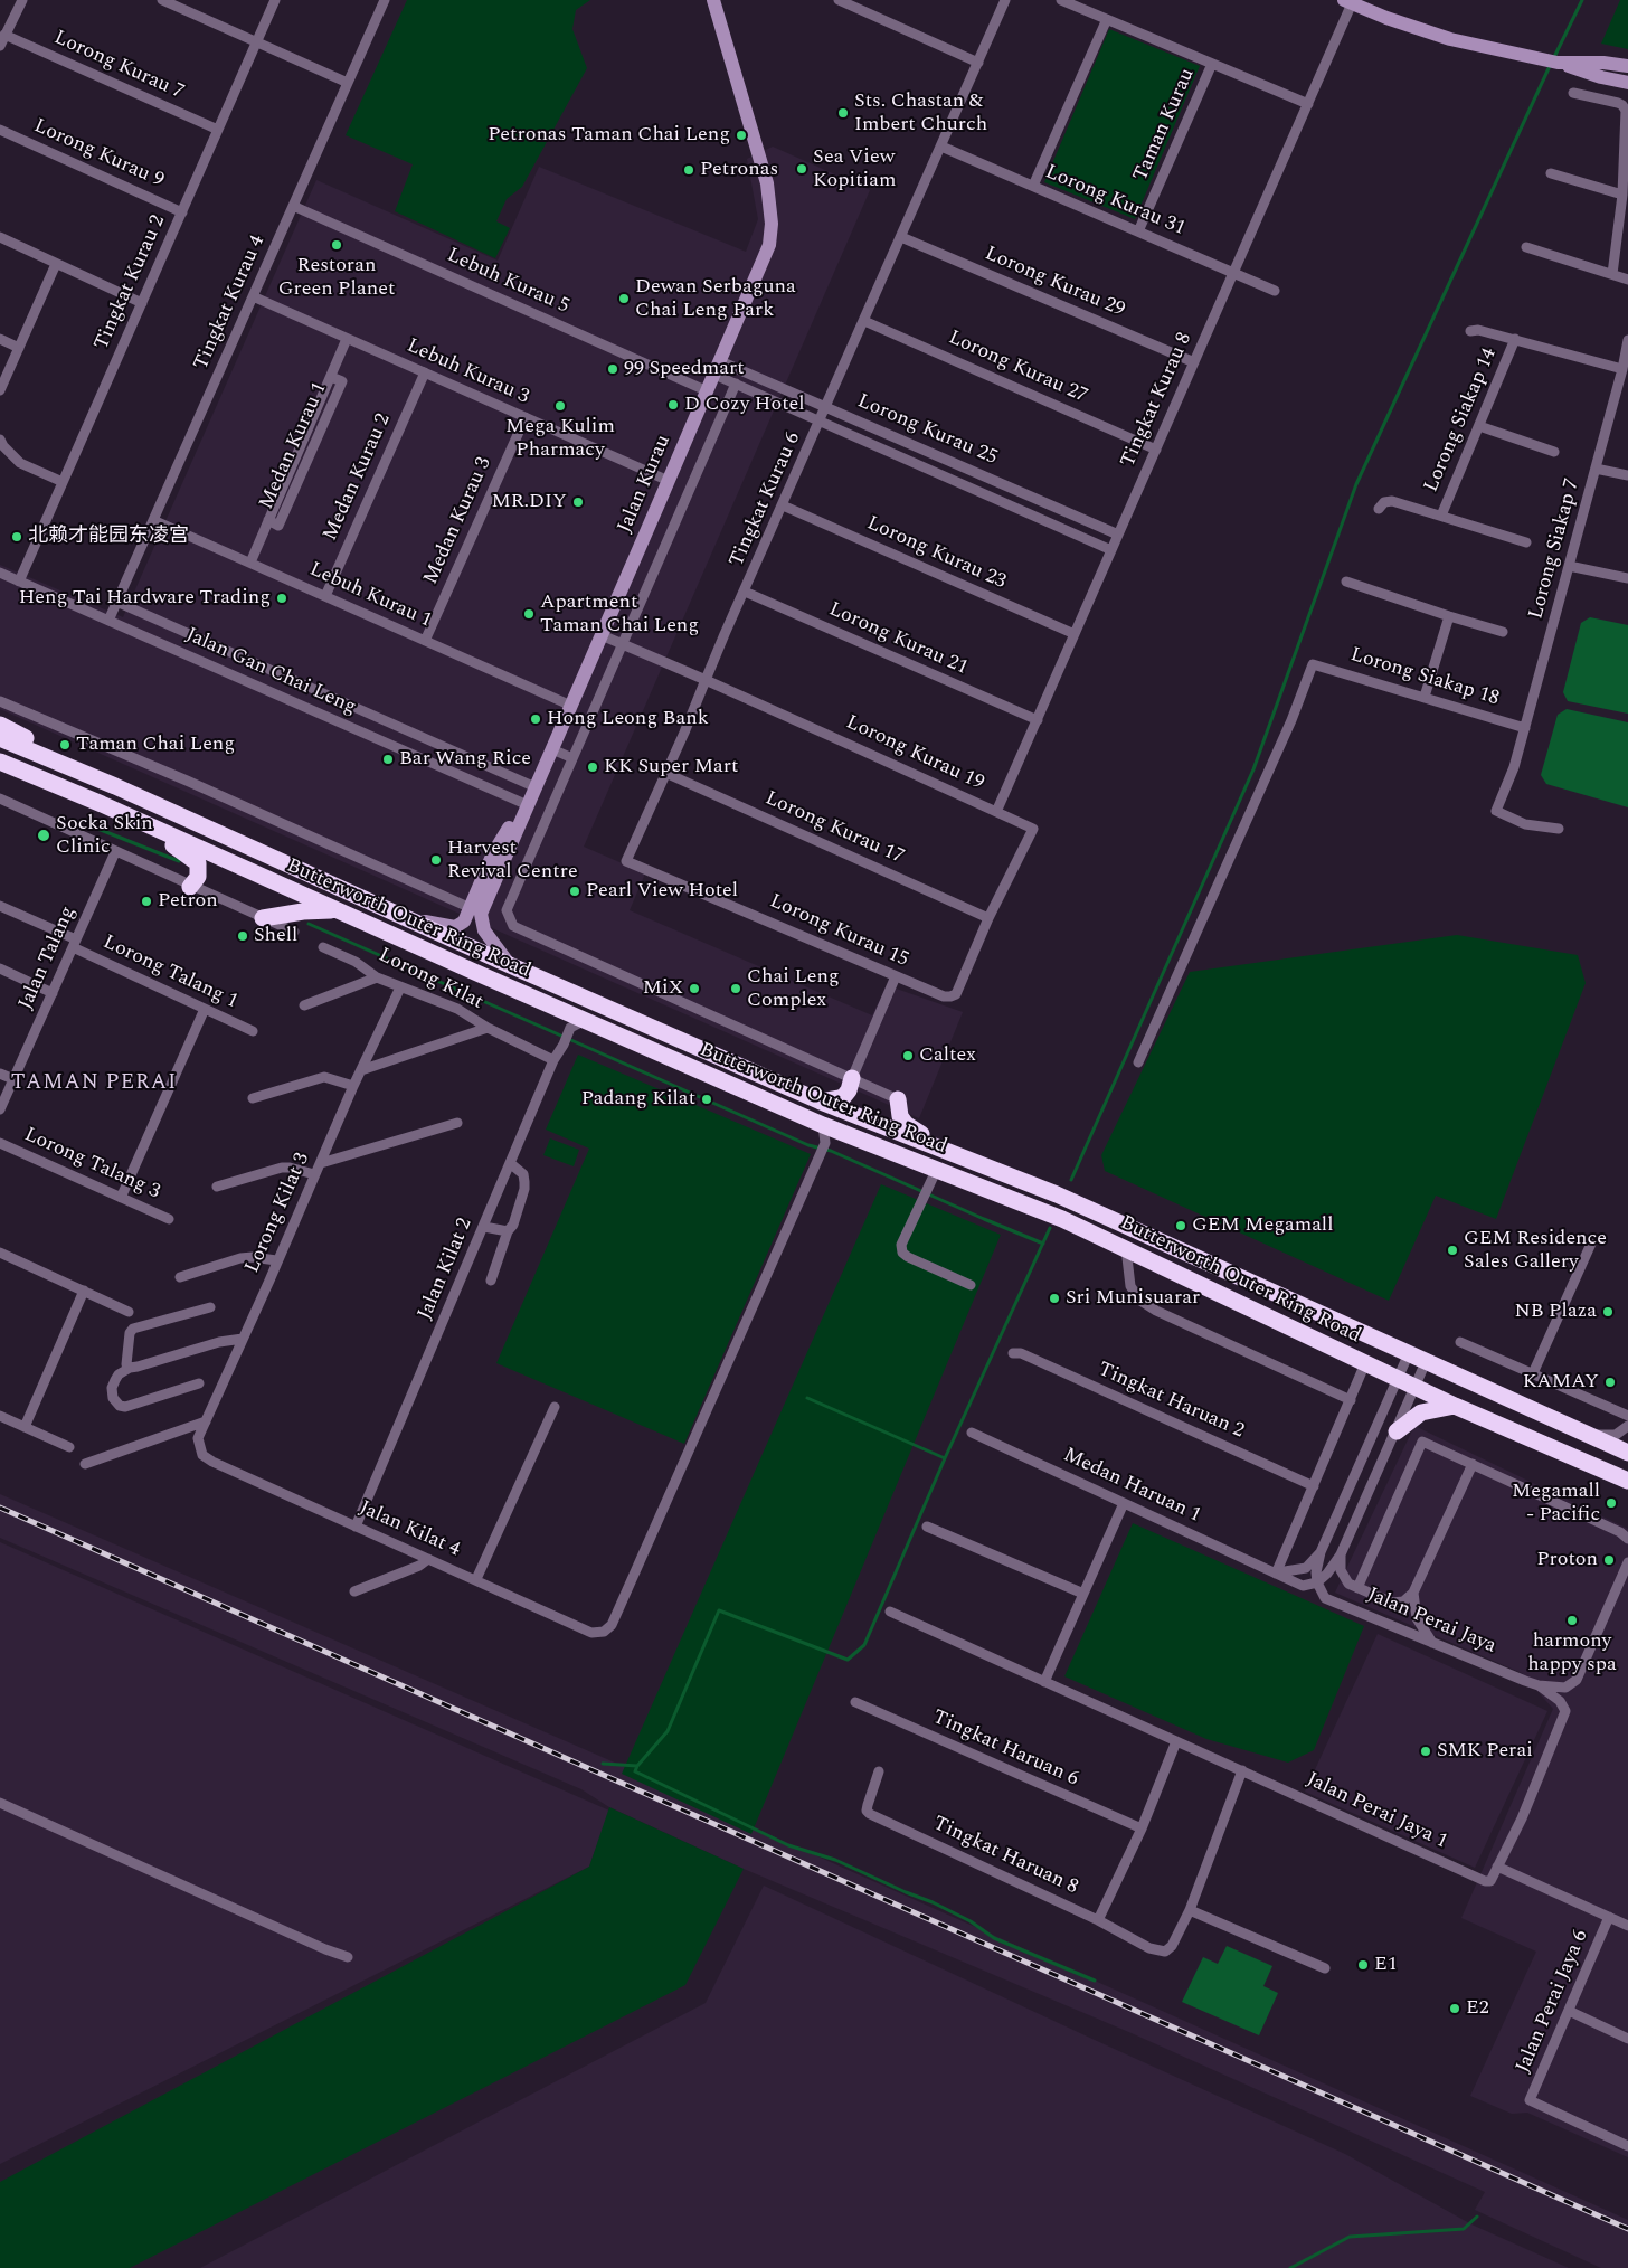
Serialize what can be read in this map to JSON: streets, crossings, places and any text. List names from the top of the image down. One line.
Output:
{"streets":{"highway":["Butterworth Outer Ring Road"],"street":["Lorong Kurau 7","Taman Kurau","Lorong Kurau 9","Lorong Kurau 31","Lebuh Kurau 5","Tingkat Kurau 2","Lorong Kurau 29","Tingkat Kurau 4","Lorong Kurau 27","Lebuh Kurau 3","Tingkat Kurau 8","Lorong Siakap 14","Lorong Kurau 25","Medan Kurau 1","Medan Kurau 2","Jalan Kurau","Tingkat Kurau 6","Medan Kurau 3","Lorong Siakap 7","Lorong Kurau 23","Lebuh Kurau 1","Lorong Kurau 21","Jalan Gan Chai Leng","Lorong Siakap 18","Lorong Kurau 19","Lorong Kurau 17","Lorong Kurau 15","Jalan Talang","Lorong Talang 1","Lorong Kilat","Lorong Talang 3","Lorong Kilat 3","Jalan Kilat 2","Tingkat Haruan 2","Medan Haruan 1","Jalan Kilat 4","Jalan Perai Jaya","Tingkat Haruan 6","Jalan Perai Jaya 1","Tingkat Haruan 8","Jalan Perai Jaya 6"]},"crossings":[["Lorong Kurau 7","Tingkat Kurau 2"],["Taman Kurau","Lorong Kurau 31"],["Lorong Kurau 9","Tingkat Kurau 2"],["Lorong Kurau 31","Tingkat Kurau 8"],["Lorong Kurau 31","Tingkat Kurau 6"],["Lebuh Kurau 5","Tingkat Kurau 4"],["Lebuh Kurau 5","Jalan Kurau"],["Tingkat Kurau 2","Jalan Gan Chai Leng"],["Lorong Kurau 29","Tingkat Kurau 8"],["Lorong Kurau 29","Tingkat Kurau 6"],["Tingkat Kurau 4","Lebuh Kurau 3"],["Tingkat Kurau 4","Lebuh Kurau 1"],["Tingkat Kurau 4","Jalan Gan Chai Leng"],["Lorong Kurau 27","Tingkat Kurau 8"],["Lorong Kurau 27","Tingkat Kurau 6"],["Lebuh Kurau 3","Medan Kurau 1"],["Lebuh Kurau 3","Medan Kurau 2"],["Lebuh Kurau 3","Jalan Kurau"],["Lebuh Kurau 3","Medan Kurau 3"],["Tingkat Kurau 8","Lorong Kurau 25"],["Tingkat Kurau 8","Lorong Kurau 23"],["Tingkat Kurau 8","Lorong Kurau 21"],["Tingkat Kurau 8","Lorong Kurau 19"],["Lorong Kurau 25","Jalan Kurau"],["Lorong Kurau 25","Tingkat Kurau 6"],["Medan Kurau 1","Lebuh Kurau 1"],["Medan Kurau 2","Lebuh Kurau 1"],["Jalan Kurau","Lebuh Kurau 1"],["Jalan Kurau","Jalan Gan Chai Leng"],["Jalan Kurau","Lorong Kurau 19"],["Jalan Kurau","Butterworth Outer Ring Road"],["Tingkat Kurau 6","Lorong Kurau 23"],["Tingkat Kurau 6","Lorong Kurau 21"],["Tingkat Kurau 6","Lorong Kurau 19"],["Tingkat Kurau 6","Lorong Kurau 17"],["Tingkat Kurau 6","Lorong Kurau 15"],["Medan Kurau 3","Lebuh Kurau 1"],["Lorong Siakap 7","Lorong Siakap 18"],["Lorong Kurau 19","Lorong Kurau 17"],["Lorong Kurau 19","Lorong Kurau 15"],["Butterworth Outer Ring Road","Jalan Kilat 2"],["Jalan Talang","Lorong Talang 1"],["Lorong Kilat","Lorong Kilat 3"],["Lorong Kilat","Jalan Kilat 2"],["Lorong Kilat 3","Jalan Kilat 4"],["Jalan Kilat 2","Jalan Kilat 4"],["Medan Haruan 1","Jalan Perai Jaya"]],"districts":["TAMAN PERAI"],"places":["Sts. Chastan & Imbert Church","Petronas Taman Chai Leng","Sea View Kopitiam","Petronas","Restoran Green Planet","Dewan Serbaguna Chai Leng Park","99 Speedmart","D Cozy Hotel","Mega Kulim Pharmacy","MR.DIY","北赖才能园东凌宫","Heng Tai Hardware Trading","Apartment Taman Chai Leng","Hong Leong Bank","Taman Chai Leng","Bar Wang Rice","KK Super Mart","Socka Skin Clinic","Harvest Revival Centre","Pearl View Hotel","Petron","Shell","MiX","Chai Leng Complex","Caltex","Padang Kilat","GEM Megamall","GEM Residence Sales Gallery","Sri Munisuarar","NB Plaza","KAMAY","Megamall - Pacific","Proton","harmony happy spa","SMK Perai","E1","E2"]}
